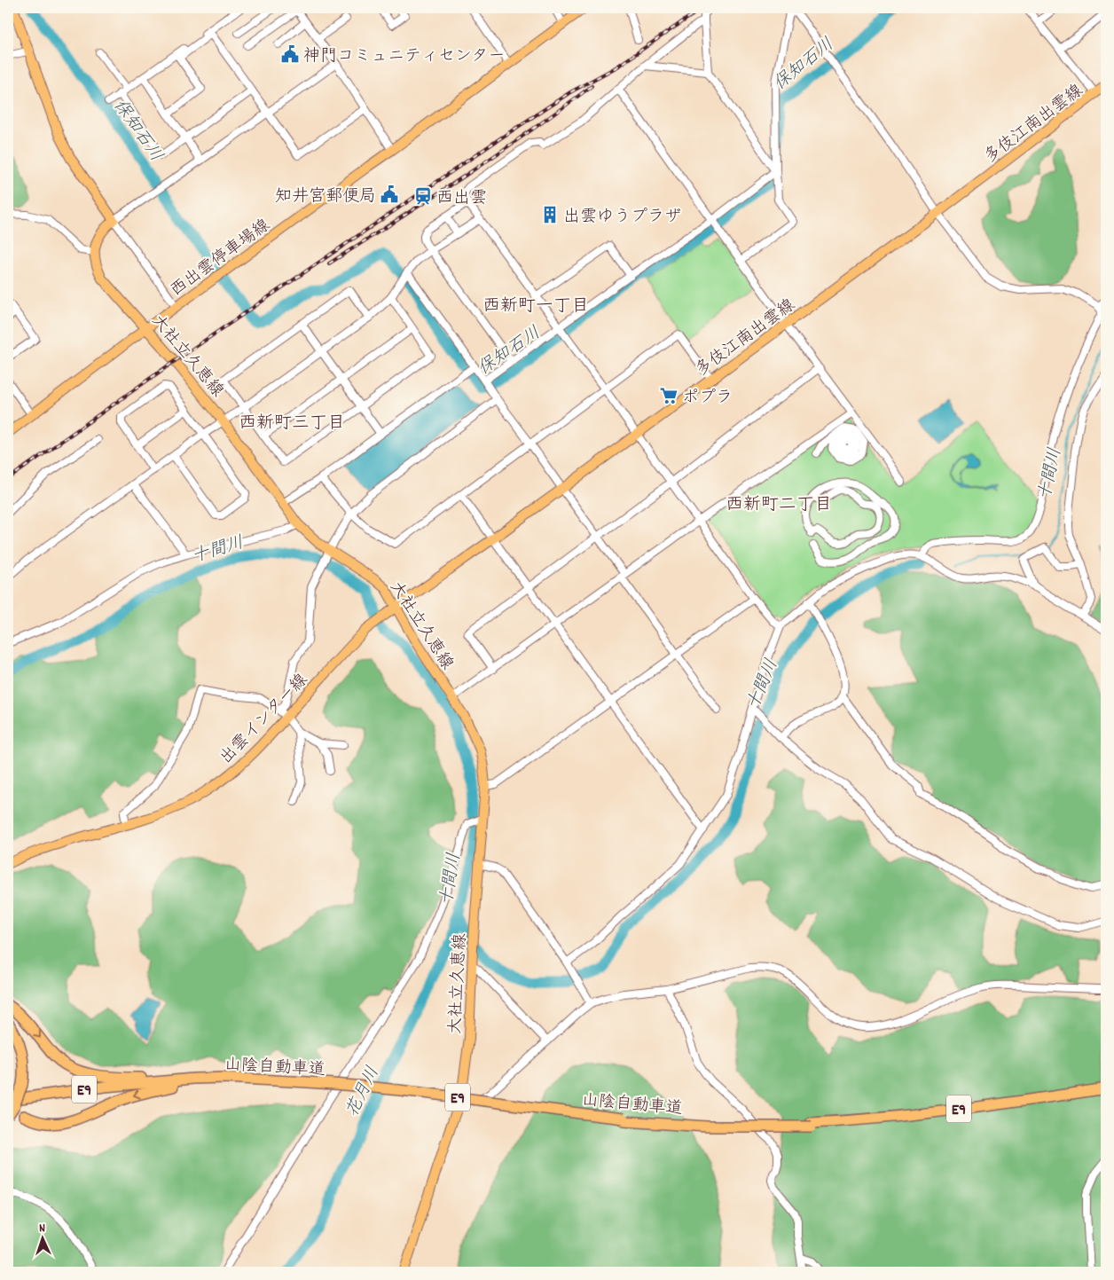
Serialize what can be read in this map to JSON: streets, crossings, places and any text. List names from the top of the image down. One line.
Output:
{"streets":{"highway":["山陰自動車道","E9"],"main road":["多伎江南出雲線","西出雲停車場線","大社立久恵線","出雲インター線"]},"crossings":[["多伎江南出雲線","大社立久恵線"],["多伎江南出雲線","出雲インター線"],["西出雲停車場線","大社立久恵線"],["大社立久恵線","出雲インター線"]],"districts":["西新町一丁目","西新町三丁目","西新町二丁目"],"water":["保知石川","十間川","花月川"],"places":{"public building":["神門コミュニティセンター","知井宮郵便局"],"station":["西出雲"],"building":["出雲ゆうプラザ"],"supermarket":["ポプラ"]},"north":"top"}
